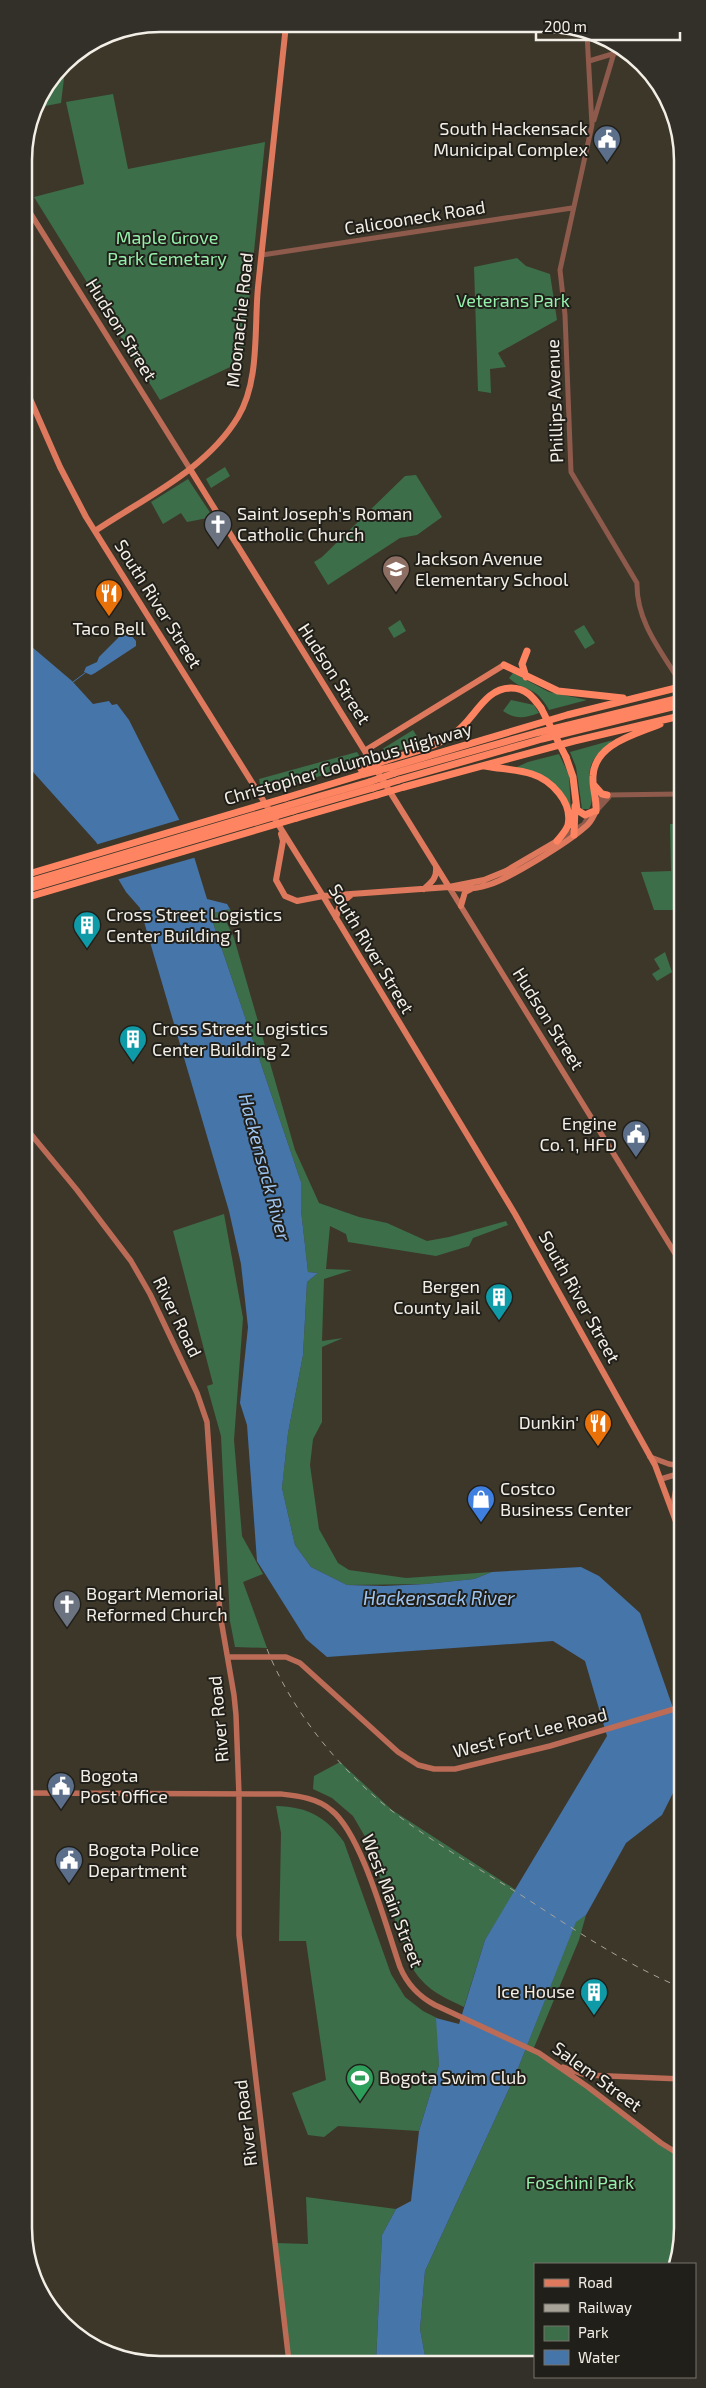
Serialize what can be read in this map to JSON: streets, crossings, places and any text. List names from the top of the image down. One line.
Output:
{"streets":{"highway":["Christopher Columbus Highway"],"main road":["Moonachie Road","Hudson Street","South River Street","River Road","West Fort Lee Road","West Main Street","Salem Street"],"street":["Calicooneck Road","Phillips Avenue"]},"crossings":[["Calicooneck Road","Moonachie Road"],["Calicooneck Road","Phillips Avenue"],["Moonachie Road","Hudson Street"],["Moonachie Road","South River Street"],["River Road","West Fort Lee Road"],["River Road","West Main Street"],["West Main Street","Salem Street"]],"water":["Hackensack River"],"parks":["Maple Grove Park Cemetary","Veterans Park","Foschini Park"],"places":{"public building":["South Hackensack Municipal Complex","Engine Co. 1, HFD","Bogota Post Office","Bogota Police Department"],"church":["Saint Joseph's Roman Catholic Church","Bogart Memorial Reformed Church"],"school or university":["Jackson Avenue Elementary School"],"restaurant":["Taco Bell","Dunkin'"],"building":["Cross Street Logistics Center Building 1","Cross Street Logistics Center Building 2","Bergen County Jail","Ice House"],"shop":["Costco Business Center"],"sports":["Bogota Swim Club"]},"legend":["Road","Railway","Park","Water"],"scale_bar":"200 m"}
